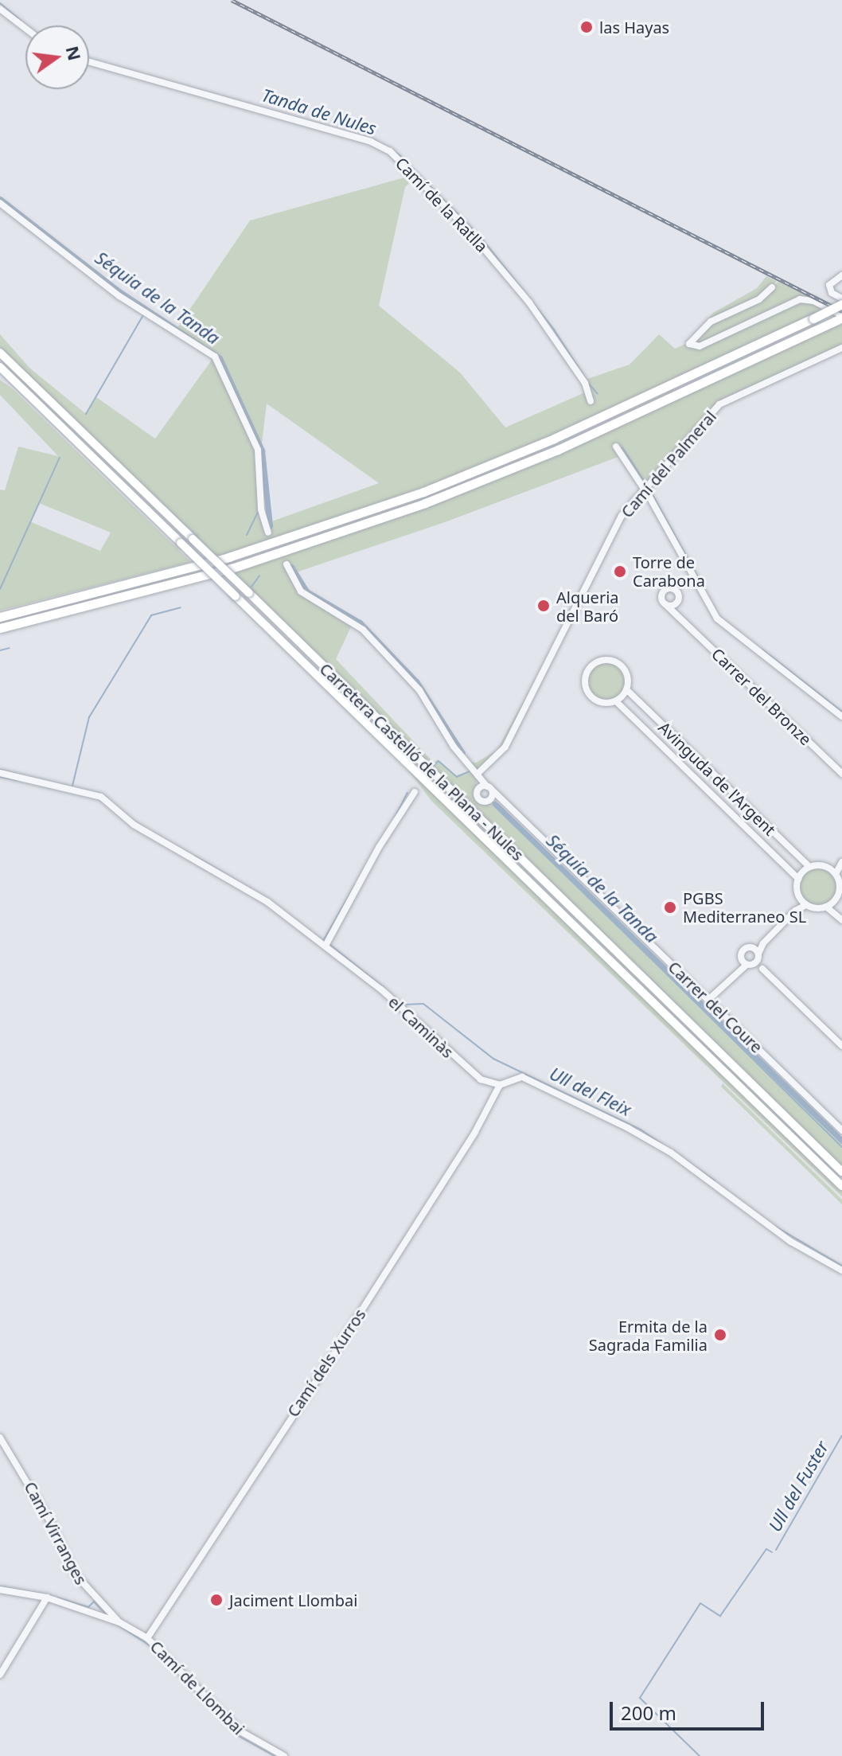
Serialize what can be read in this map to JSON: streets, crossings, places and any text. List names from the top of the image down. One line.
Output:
{"streets":{"main road":["Carretera Castelló de la Plana - Nules"],"street":["Camí de la Ratlla","Camí del Palmeral","Carrer del Bronze","Avinguda de l'Argent","Carrer del Coure","el Caminàs","Camí dels Xurros","Camí Virranges","Camí de Llombai"]},"crossings":[["Camí del Palmeral","Carrer del Coure"],["el Caminàs","Camí dels Xurros"],["Camí dels Xurros","Camí de Llombai"],["Camí Virranges","Camí de Llombai"]],"water":["Tanda de Nules","Séquia de la Tanda","Ull del Fleix","Ull del Fuster"],"places":["las Hayas","Torre de Carabona","Alqueria del Baró","PGBS Mediterraneo SL","Ermita de la Sagrada Familia","Jaciment Llombai"],"scale_bar":"200 m","north":"right"}
